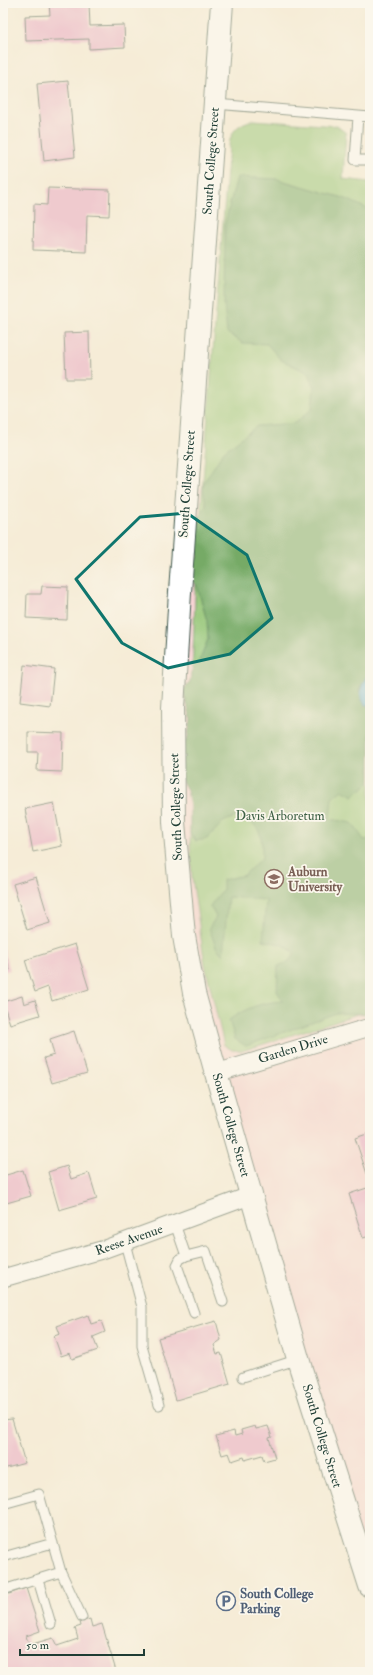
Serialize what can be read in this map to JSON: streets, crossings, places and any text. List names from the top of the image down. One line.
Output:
{"streets":{"main road":["South College Street"],"street":["Garden Drive","Reese Avenue"]},"crossings":[["South College Street","Garden Drive"],["South College Street","Reese Avenue"]],"parks":["Davis Arboretum"],"places":{"school or university":["Auburn University"],"parking":["South College Parking"]},"scale_bar":"50 m"}
